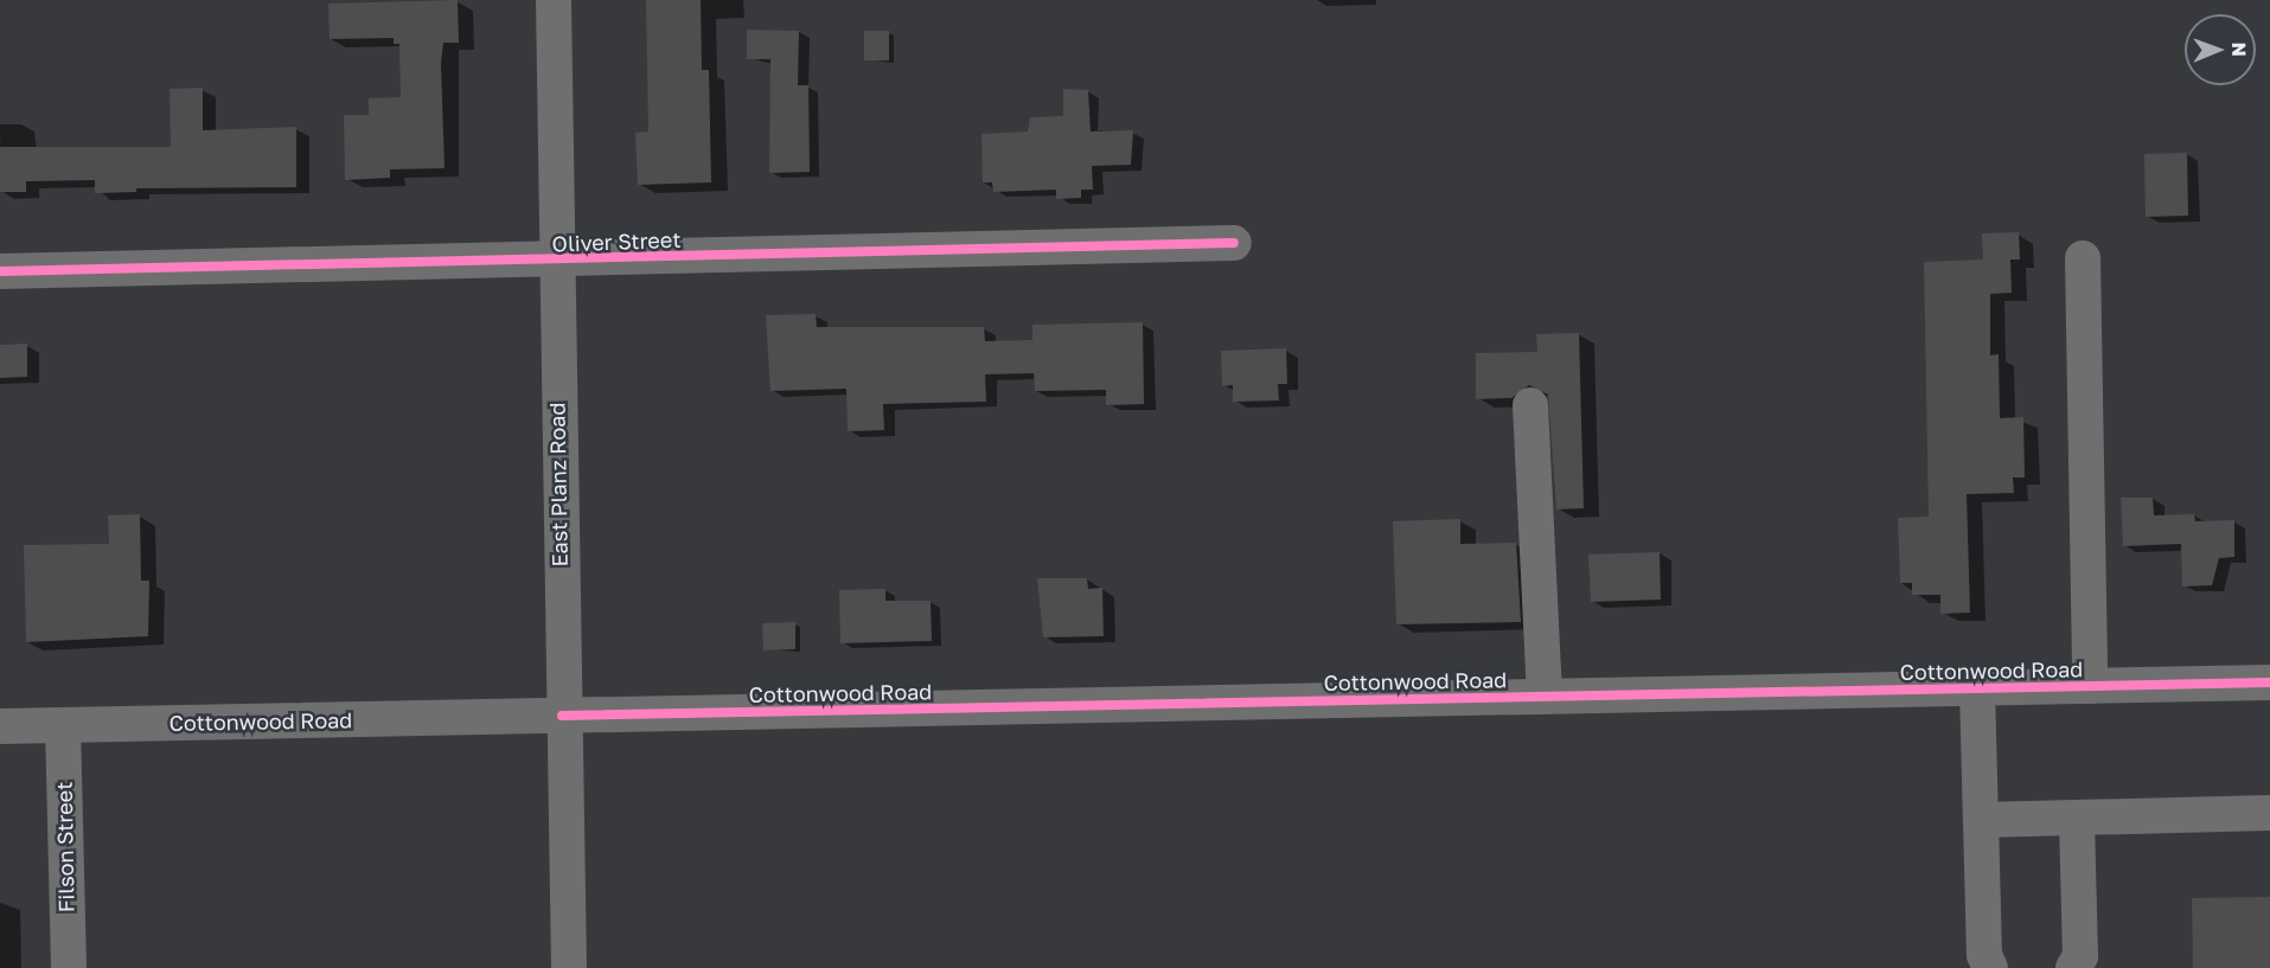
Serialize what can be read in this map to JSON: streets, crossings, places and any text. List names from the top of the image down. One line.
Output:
{"streets":{"street":["Oliver Street","East Planz Road","Cottonwood Road","Filson Street"]},"crossings":[["Oliver Street","East Planz Road"],["East Planz Road","Cottonwood Road"],["Cottonwood Road","Filson Street"]],"north":"right"}
